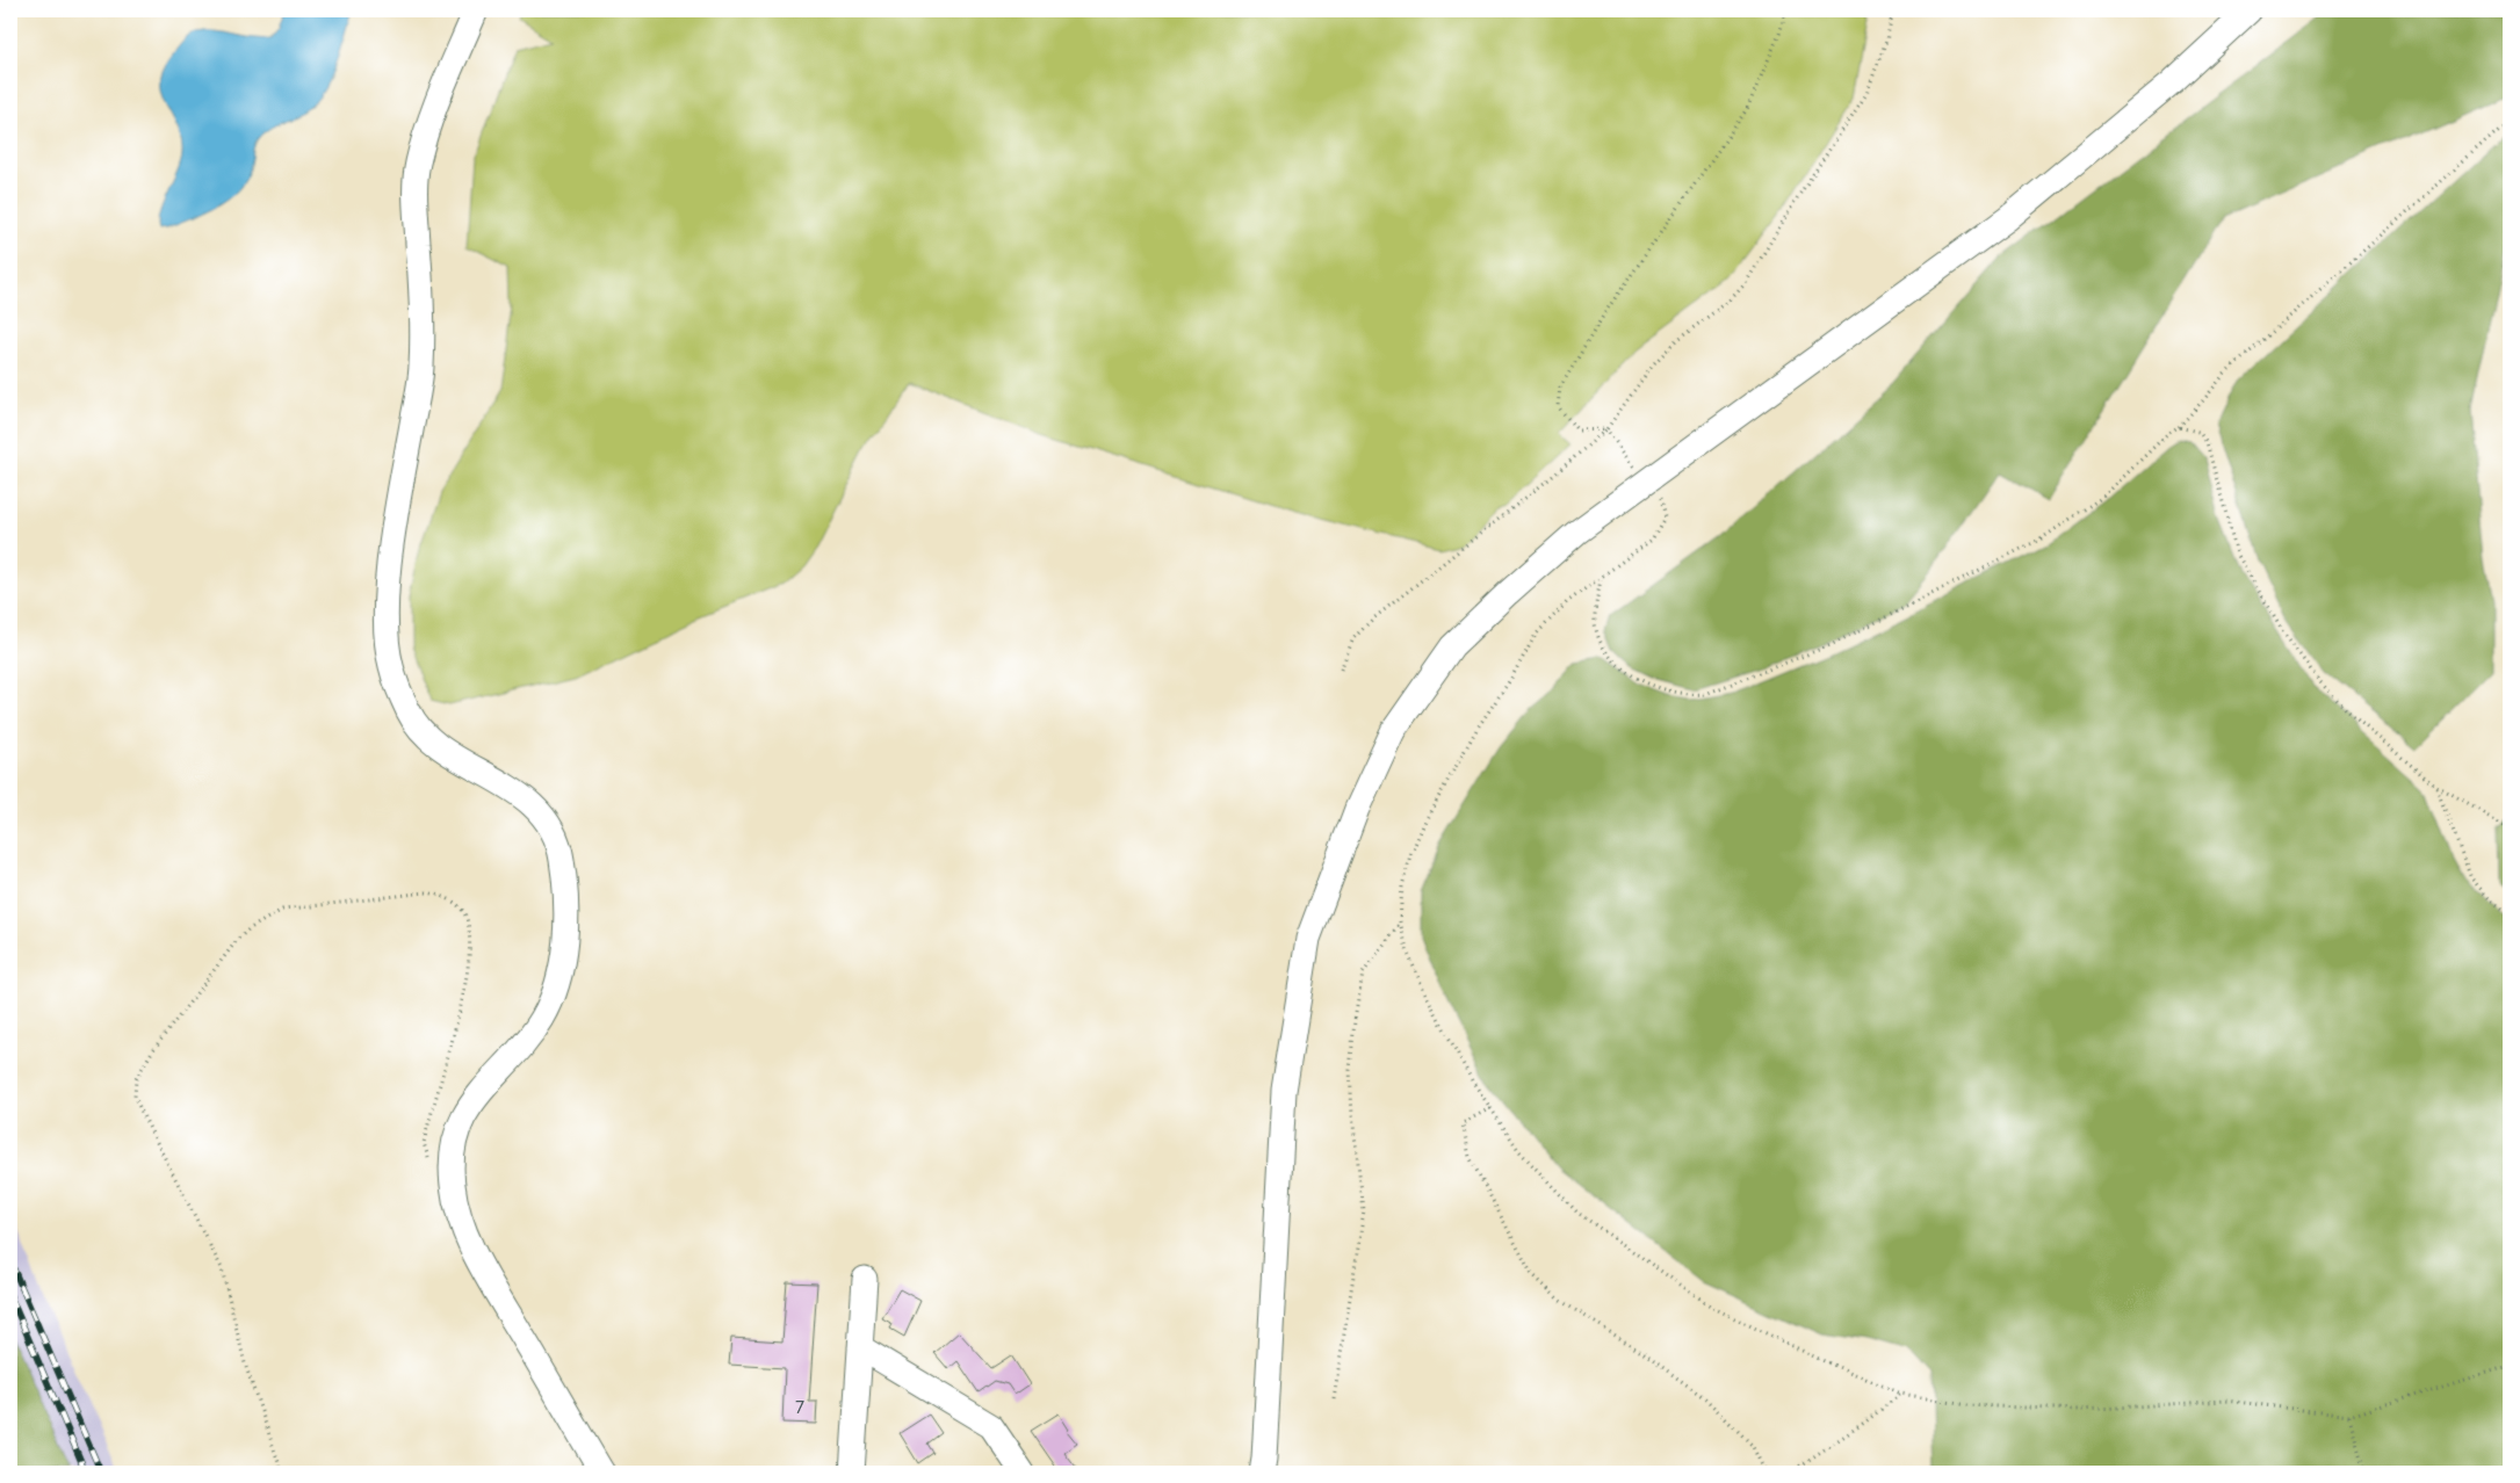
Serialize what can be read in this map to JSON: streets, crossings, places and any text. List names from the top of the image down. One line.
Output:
{"house_numbers":["7"]}
